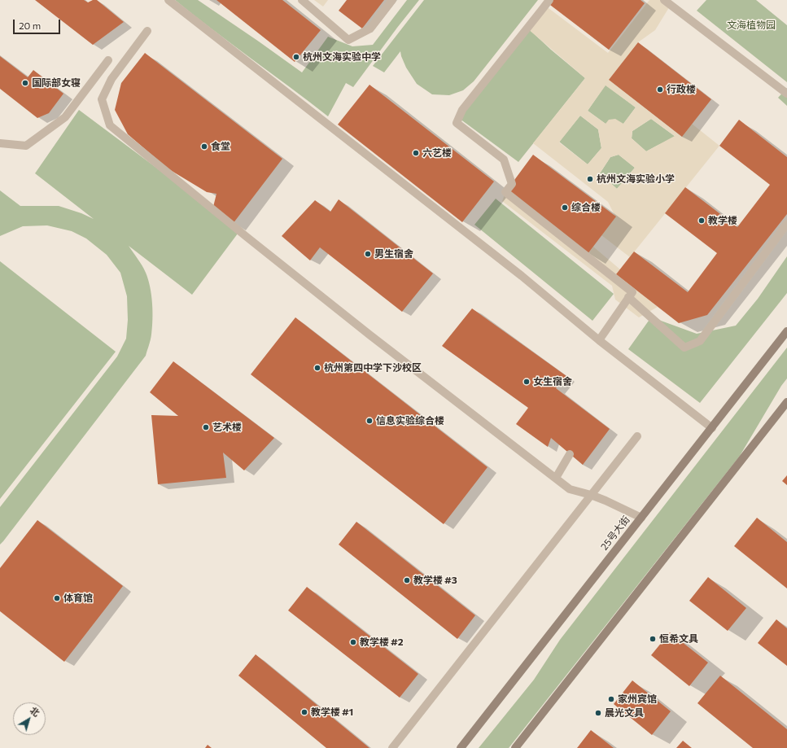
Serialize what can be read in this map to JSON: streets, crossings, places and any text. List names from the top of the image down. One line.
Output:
{"streets":{"main road":["25号大街"]},"parks":["文海植物园"],"places":["杭州文海实验中学","国际部女寝","行政楼","食堂","六艺楼","杭州文海实验小学","综合楼","教学楼","男生宿舍","杭州第四中学下沙校区","女生宿舍","信息实验综合楼","艺术楼","教学楼 #3","体育馆","恒希文具","教学楼 #2","家州宾馆","教学楼 #1","晨光文具"],"scale_bar":"20 m","north":"top right"}
